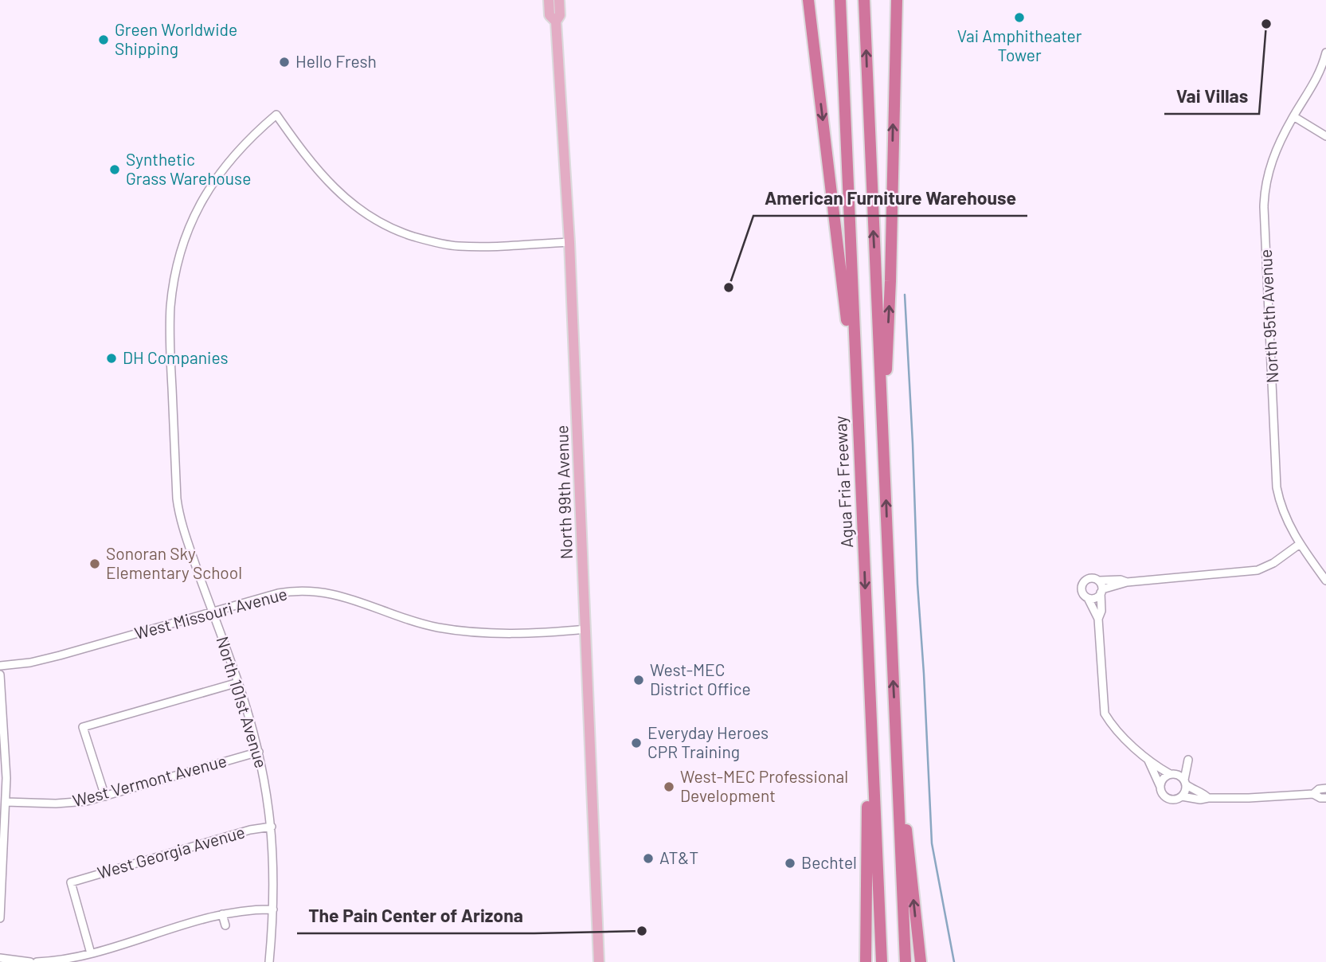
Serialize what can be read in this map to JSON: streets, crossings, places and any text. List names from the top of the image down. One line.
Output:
{"streets":{"highway":["Agua Fria Freeway"],"main road":["North 99th Avenue"],"street":["North 95th Avenue","West Missouri Avenue","North 101st Avenue","West Vermont Avenue","West Georgia Avenue"]},"crossings":[["North 99th Avenue","West Missouri Avenue"],["North 99th Avenue","North 101st Avenue"],["West Missouri Avenue","North 101st Avenue"],["North 101st Avenue","West Vermont Avenue"],["North 101st Avenue","West Georgia Avenue"]],"places":["Vai Amphitheater Tower","Vai Villas","Green Worldwide Shipping","Hello Fresh","Synthetic Grass Warehouse","American Furniture Warehouse","DH Companies","Sonoran Sky Elementary School","West-MEC District Office","Everyday Heroes CPR Training","West-MEC Professional Development","AT&T","Bechtel","The Pain Center of Arizona"]}
